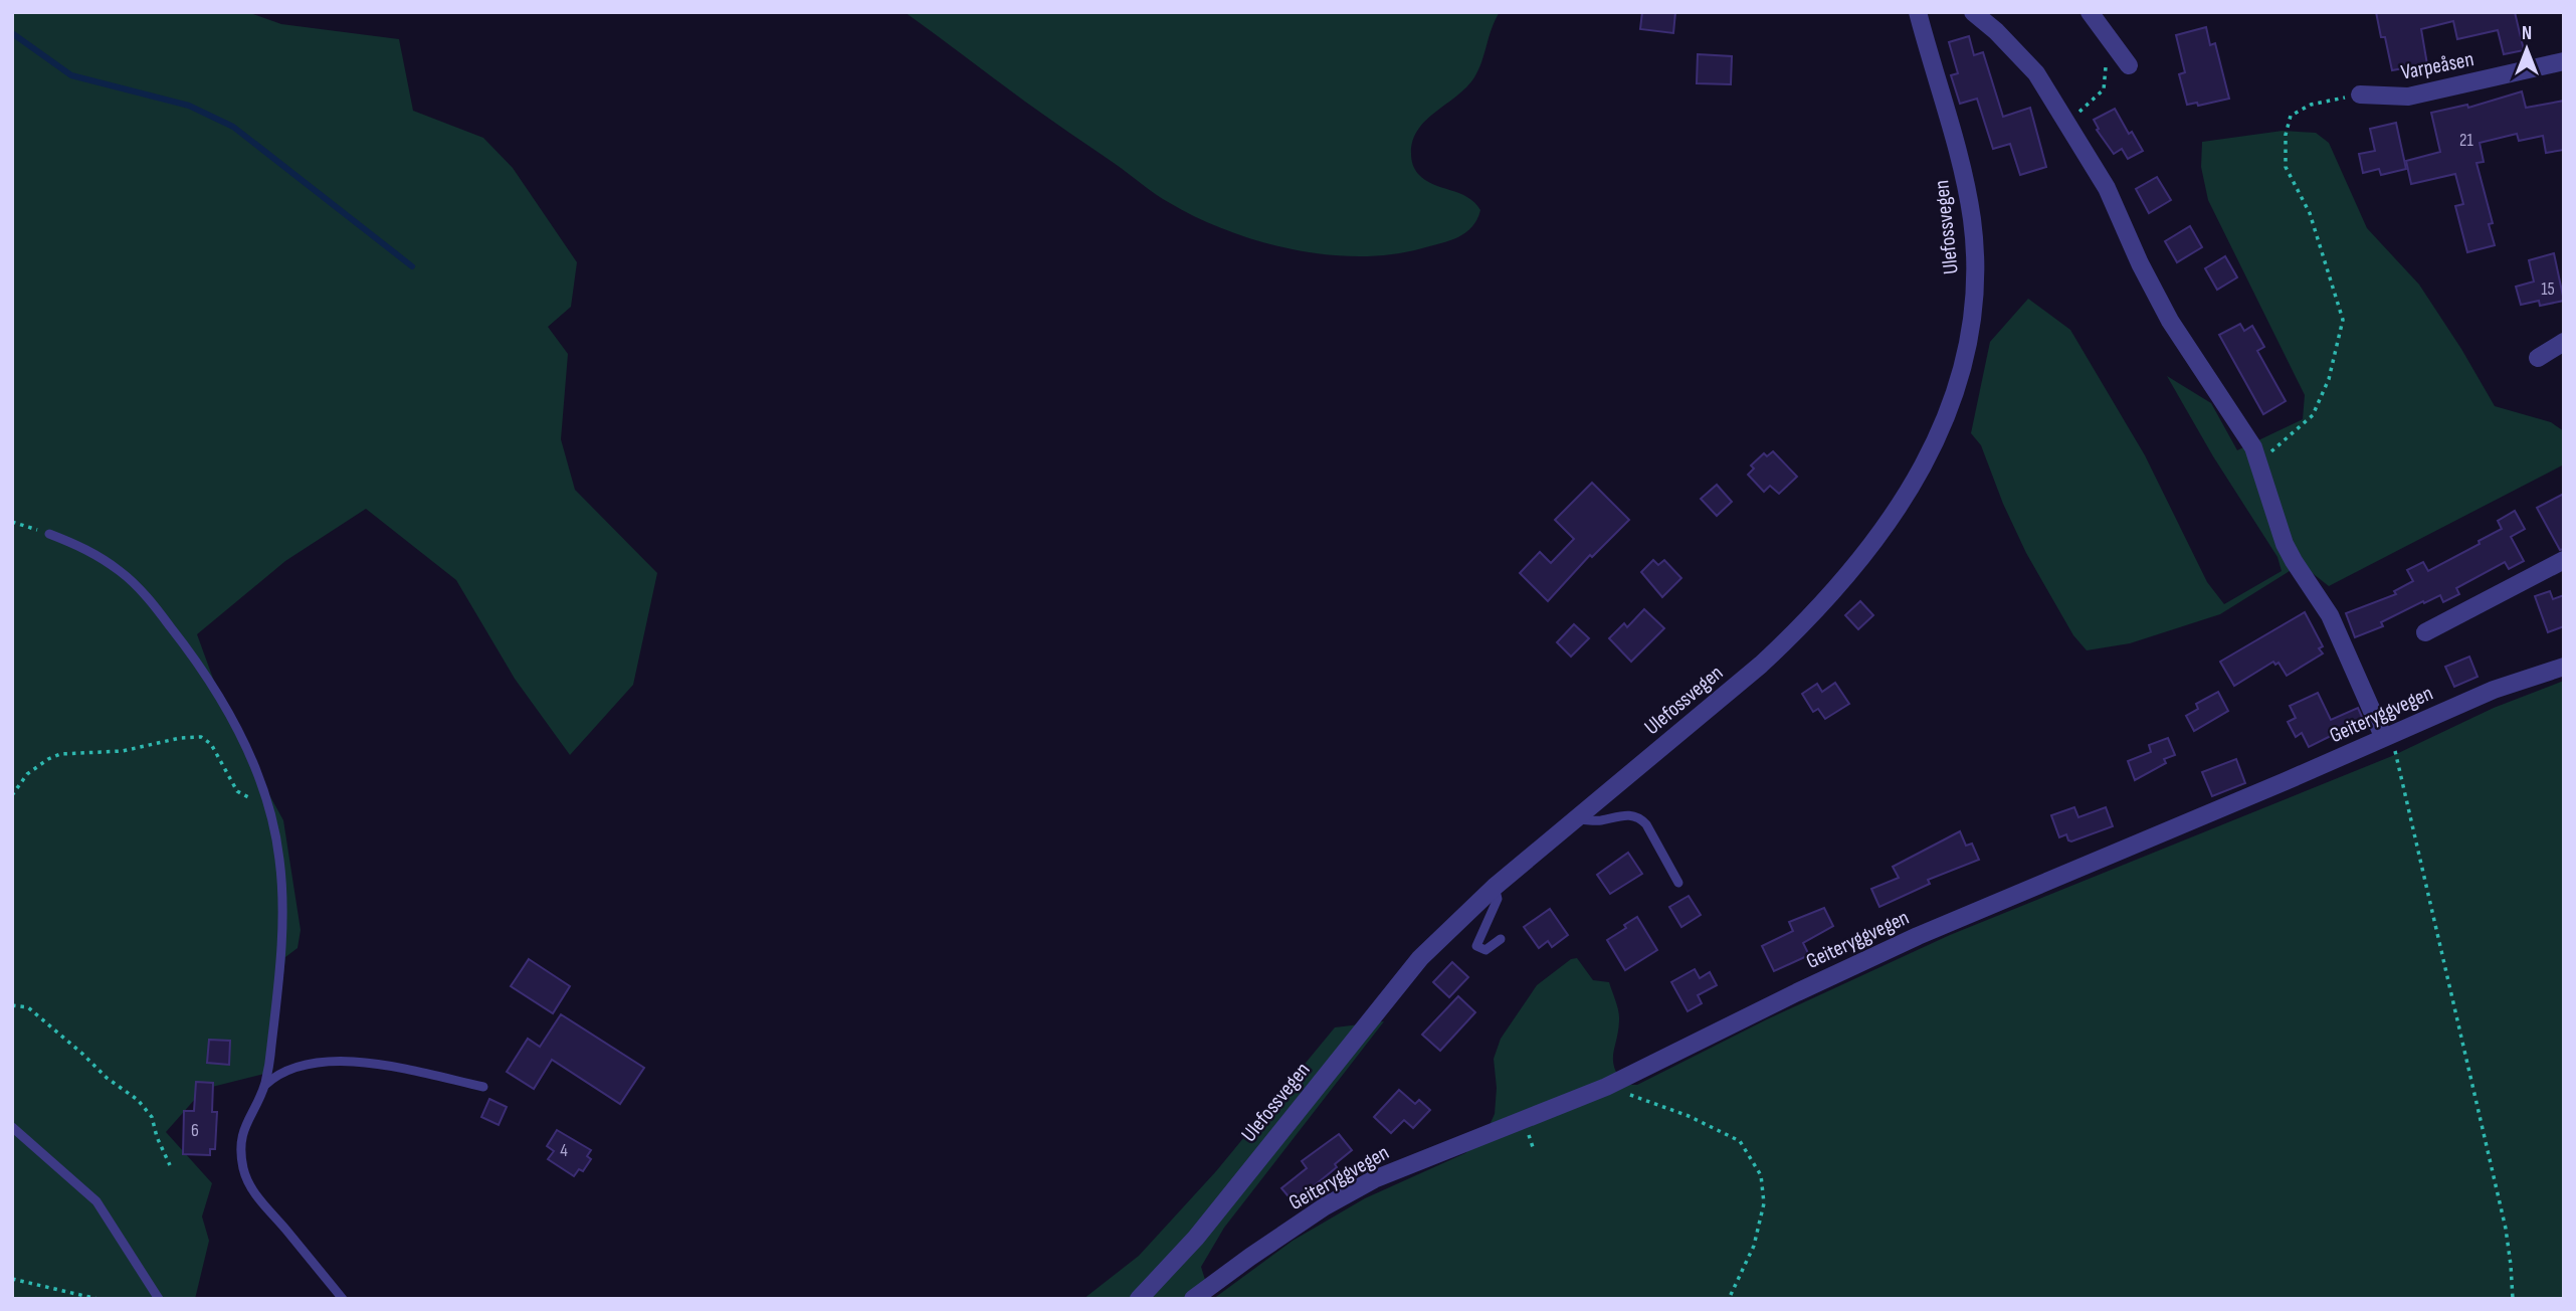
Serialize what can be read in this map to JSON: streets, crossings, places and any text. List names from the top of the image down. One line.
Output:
{"streets":{"street":["Varpeåsen","Ulefossvegen","Geiteryggvegen"]},"house_numbers":["21","15","6","4"],"north":"top"}
